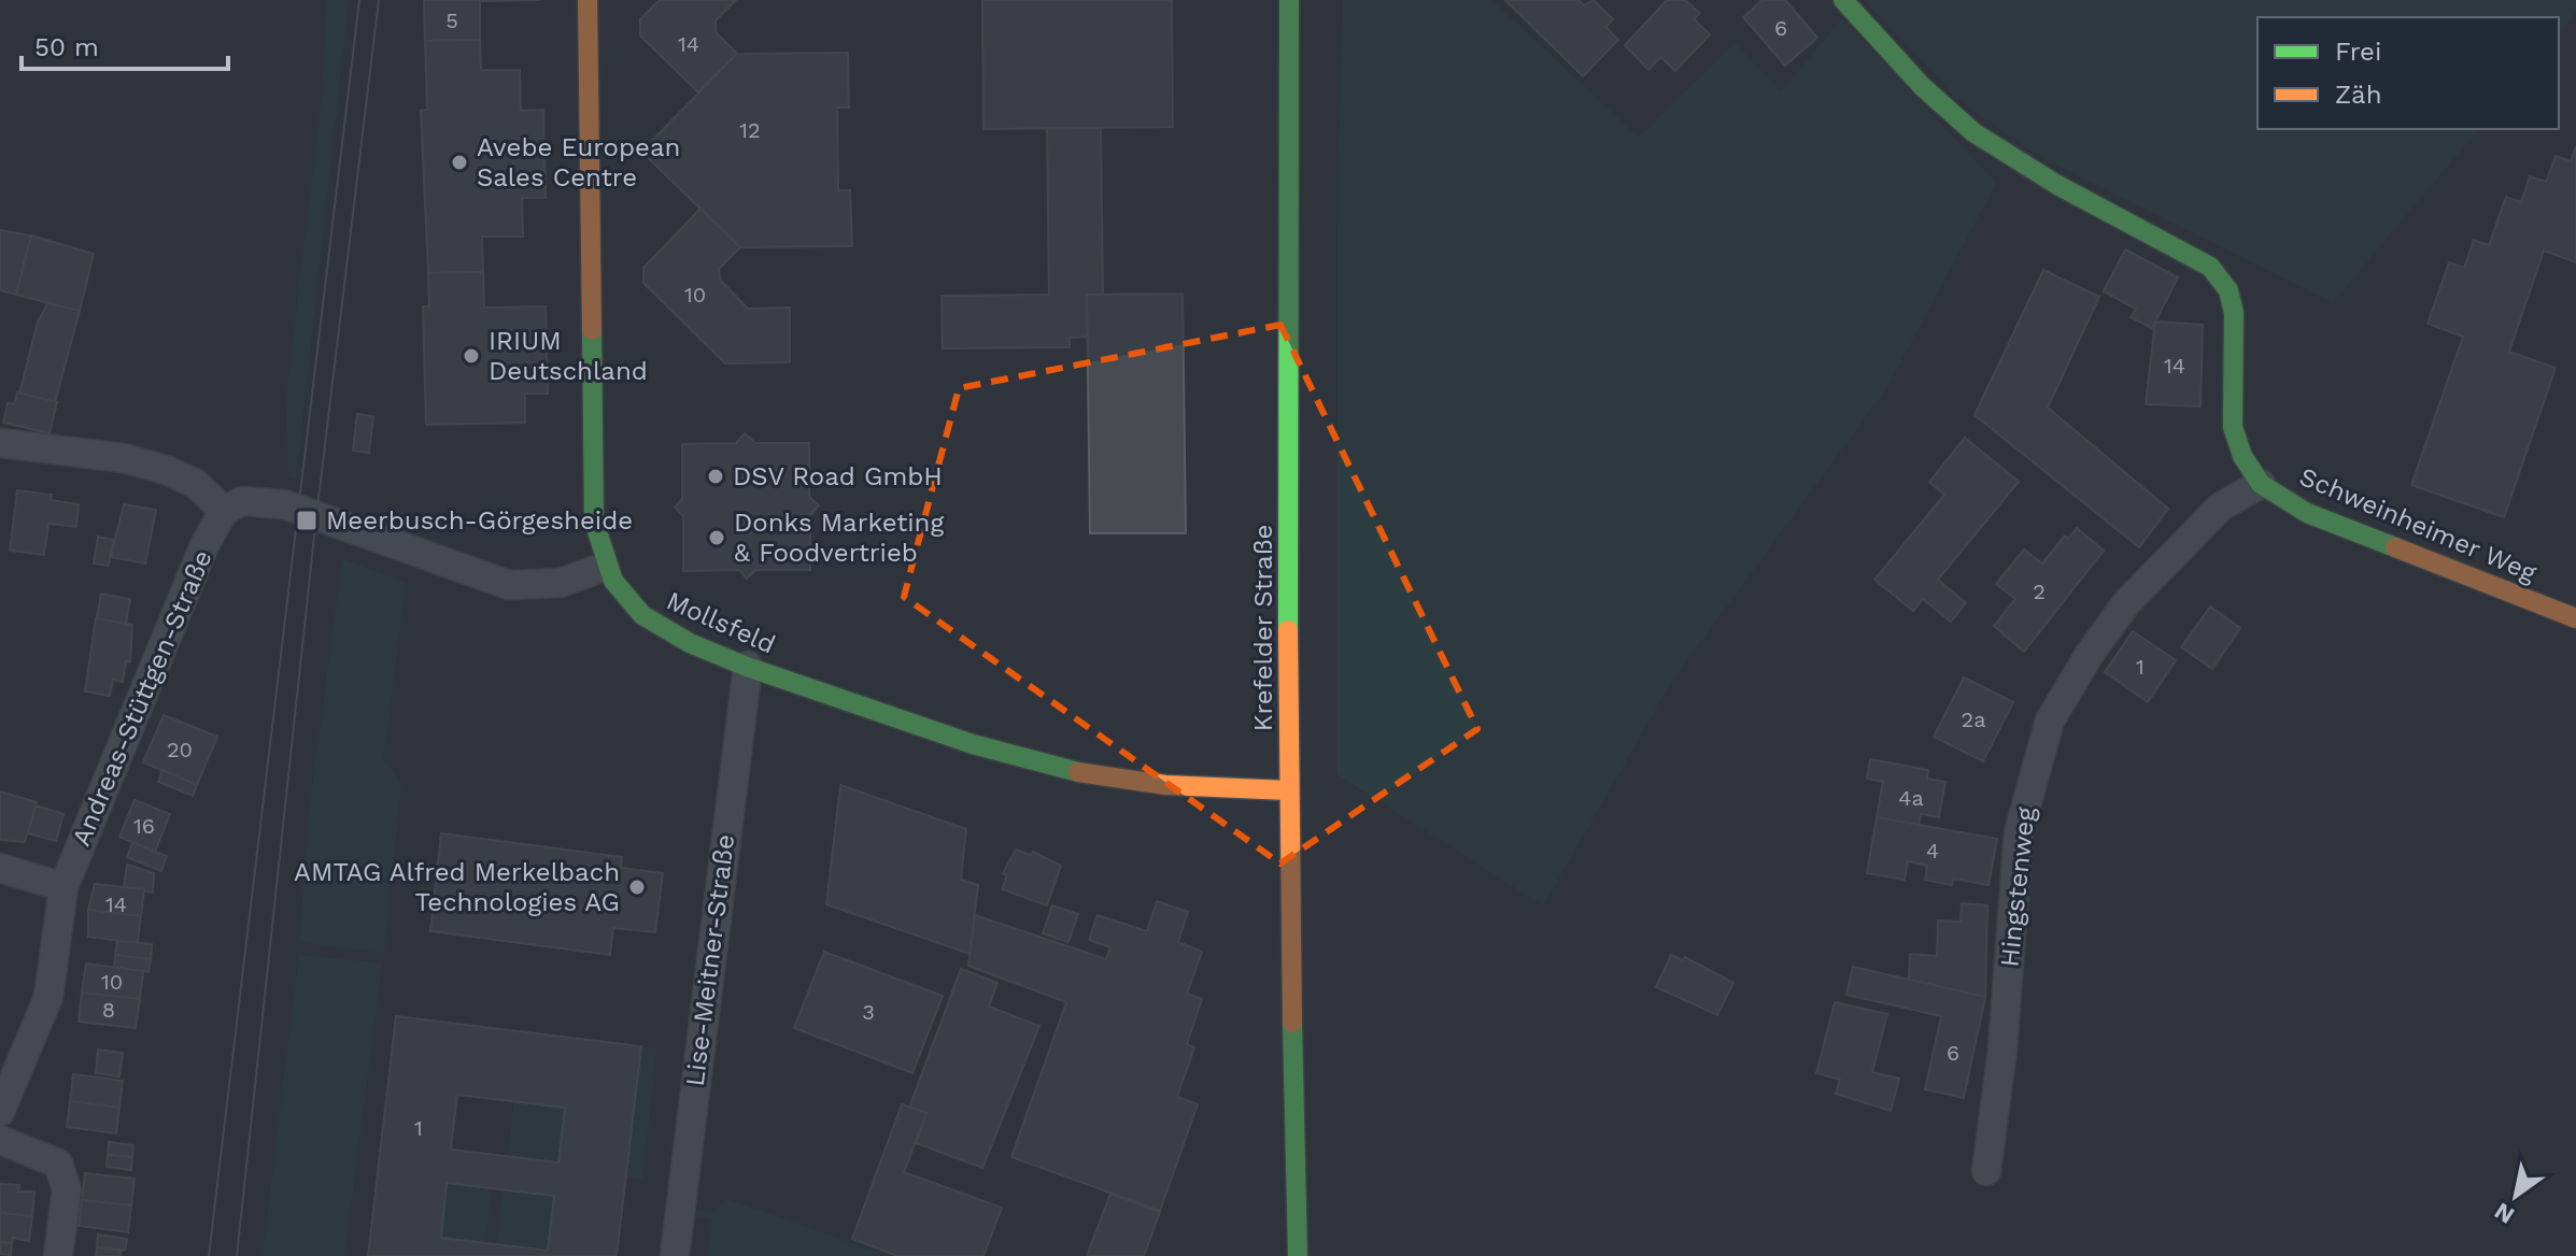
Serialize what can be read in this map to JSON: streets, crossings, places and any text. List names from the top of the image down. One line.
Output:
{"streets":{"street":["Schweinheimer Weg","Mollsfeld","Krefelder Straße","Andreas-Stüttgen-Straße","Hingstenweg","Lise-Meitner-Straße"]},"crossings":[["Schweinheimer Weg","Hingstenweg"],["Mollsfeld","Krefelder Straße"],["Mollsfeld","Lise-Meitner-Straße"]],"places":{"other":["Avebe European Sales Centre","IRIUM Deutschland","DSV Road GmbH","Donks Marketing & Foodvertrieb","AMTAG Alfred Merkelbach Technologies AG"],"transit":["Meerbusch-Görgesheide"]},"house_numbers":["5","6","14","12","10","14","2","1","2a","20","4a","16","4","14","10","8","3","6","1"],"legend":["Frei","Zäh"],"scale_bar":"50 m","north":"bottom left"}
